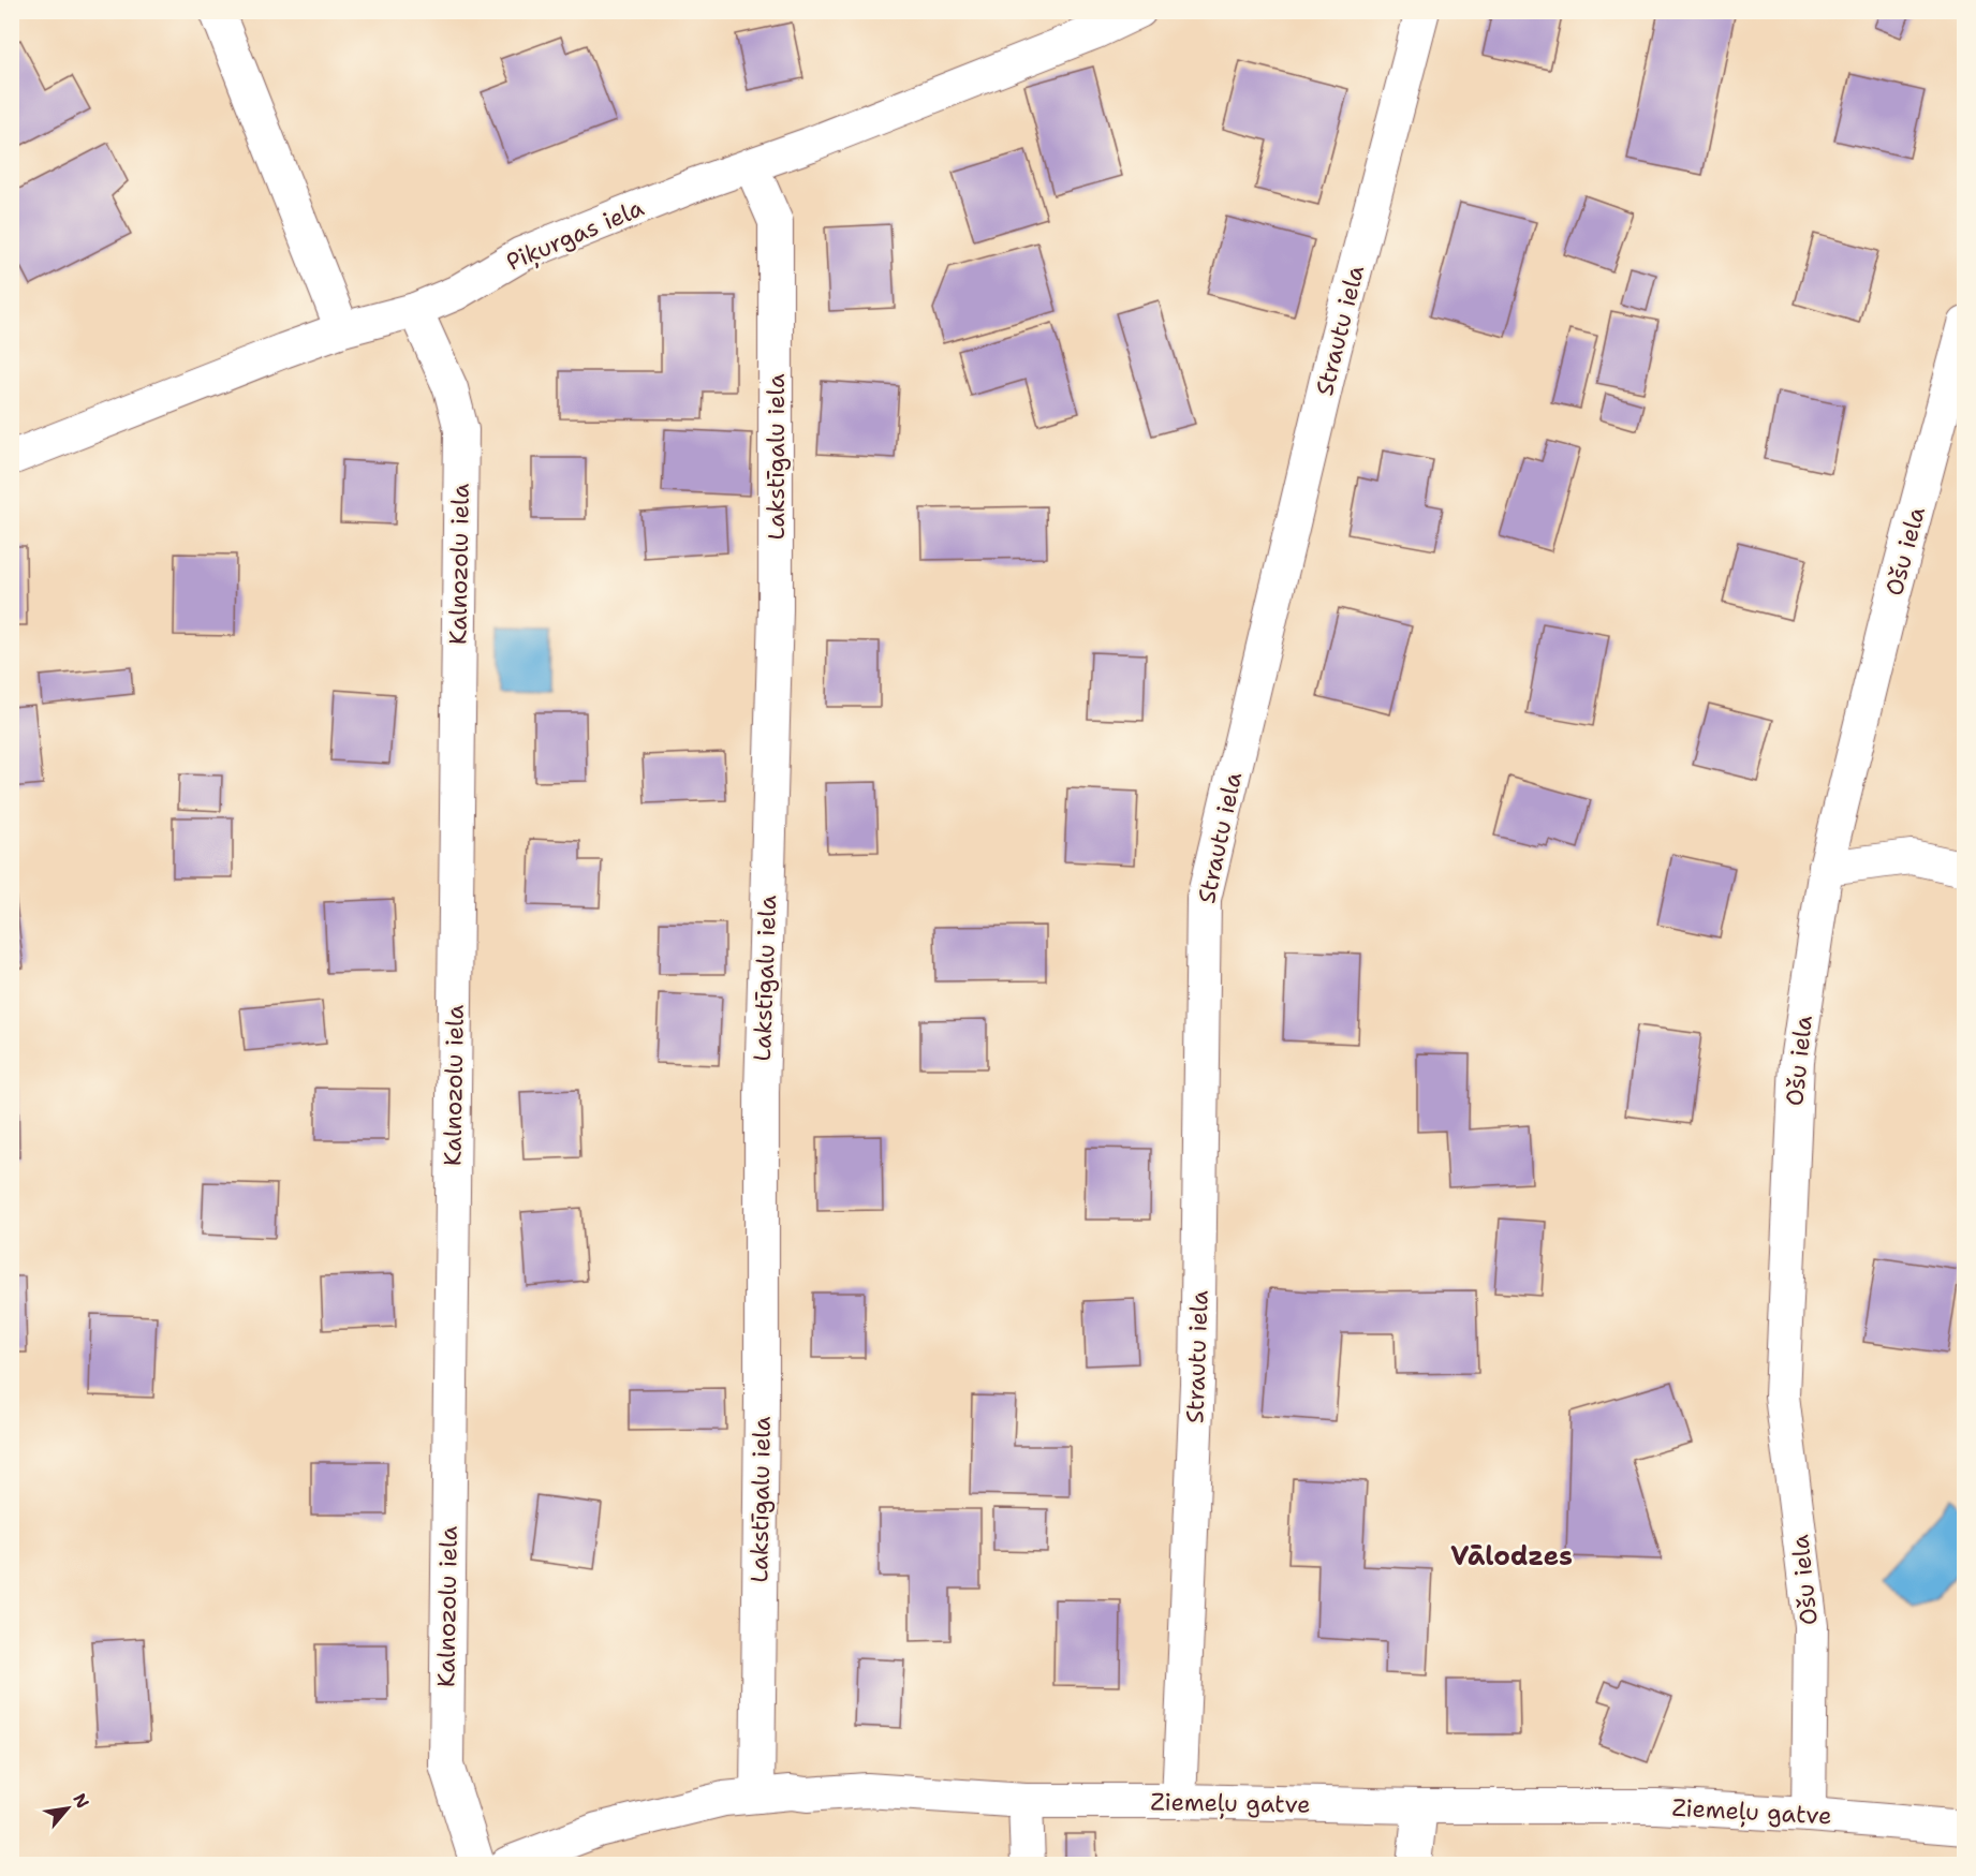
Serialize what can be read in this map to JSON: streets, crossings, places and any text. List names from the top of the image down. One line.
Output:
{"streets":{"street":["Piķurgas iela","Strautu iela","Lakstīgalu iela","Ošu iela","Kalnozolu iela","Ziemeļu gatve"]},"crossings":[["Piķurgas iela","Lakstīgalu iela"],["Piķurgas iela","Kalnozolu iela"],["Strautu iela","Ziemeļu gatve"],["Lakstīgalu iela","Ziemeļu gatve"],["Ošu iela","Ziemeļu gatve"]],"districts":["Vālodzes"],"north":"top right"}
